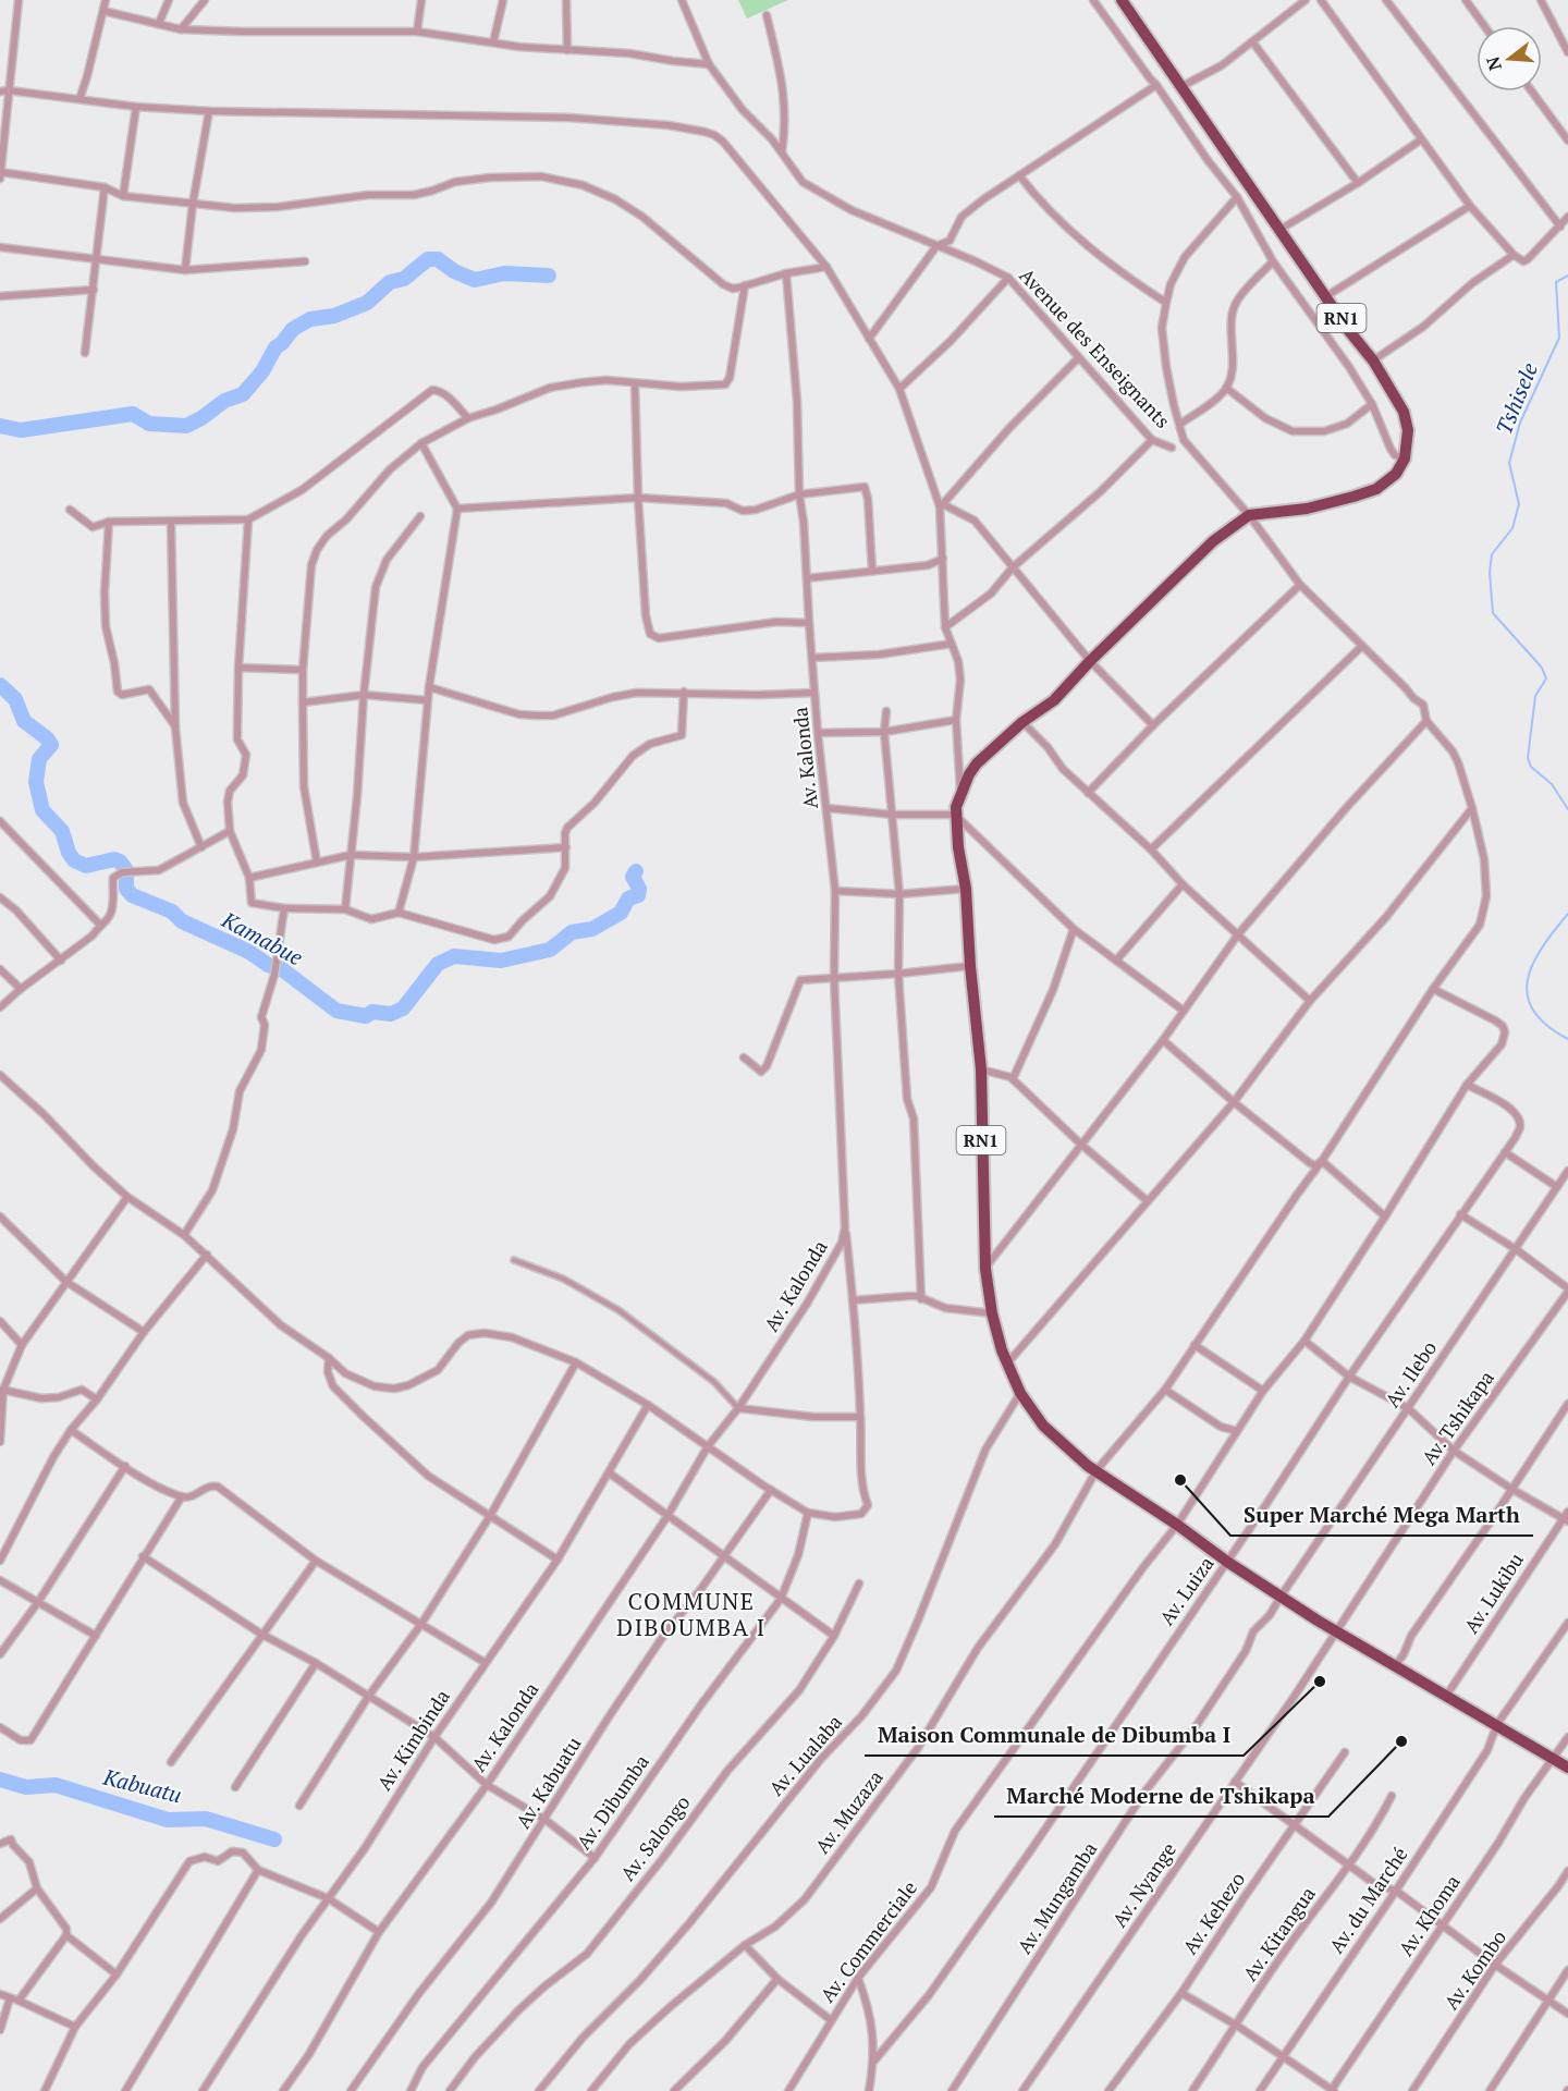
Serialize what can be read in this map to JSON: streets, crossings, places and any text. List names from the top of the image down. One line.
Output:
{"streets":{"highway":["RN1"],"street":["Avenue des Enseignants","Av. Kalonda","Av. Ilebo","Av. Tshikapa","Av. Luiza","Av. Lukibu","Av. Kimbinda","Av. Lualaba","Av. Kabuatu","Av. Dibumba","Av. Muzaza","Av. Salongo","Av. Nyange","Av. Mungamba","Av. du Marché","Av. Kehezo","Av. Khoma","Av. Kitangua","Av. Commerciale","Av. Kombo"]},"crossings":[["RN1","Av. Ilebo"],["RN1","Av. Tshikapa"],["RN1","Av. Luiza"],["RN1","Av. Lukibu"],["RN1","Av. Lualaba"],["RN1","Av. Muzaza"],["RN1","Av. Nyange"],["RN1","Av. Mungamba"],["RN1","Av. du Marché"],["RN1","Av. Khoma"],["RN1","Av. Commerciale"],["Av. Ilebo","Av. Mungamba"],["Av. Tshikapa","Av. Nyange"],["Av. Luiza","Av. Commerciale"],["Av. Muzaza","Av. Commerciale"]],"districts":["COMMUNE DIBOUMBA I"],"water":["Tshisele","Kamabue","Kabuatu"],"places":["Super Marché Mega Marth","Maison Communale de Dibumba I","Marché Moderne de Tshikapa"],"north":"left"}
